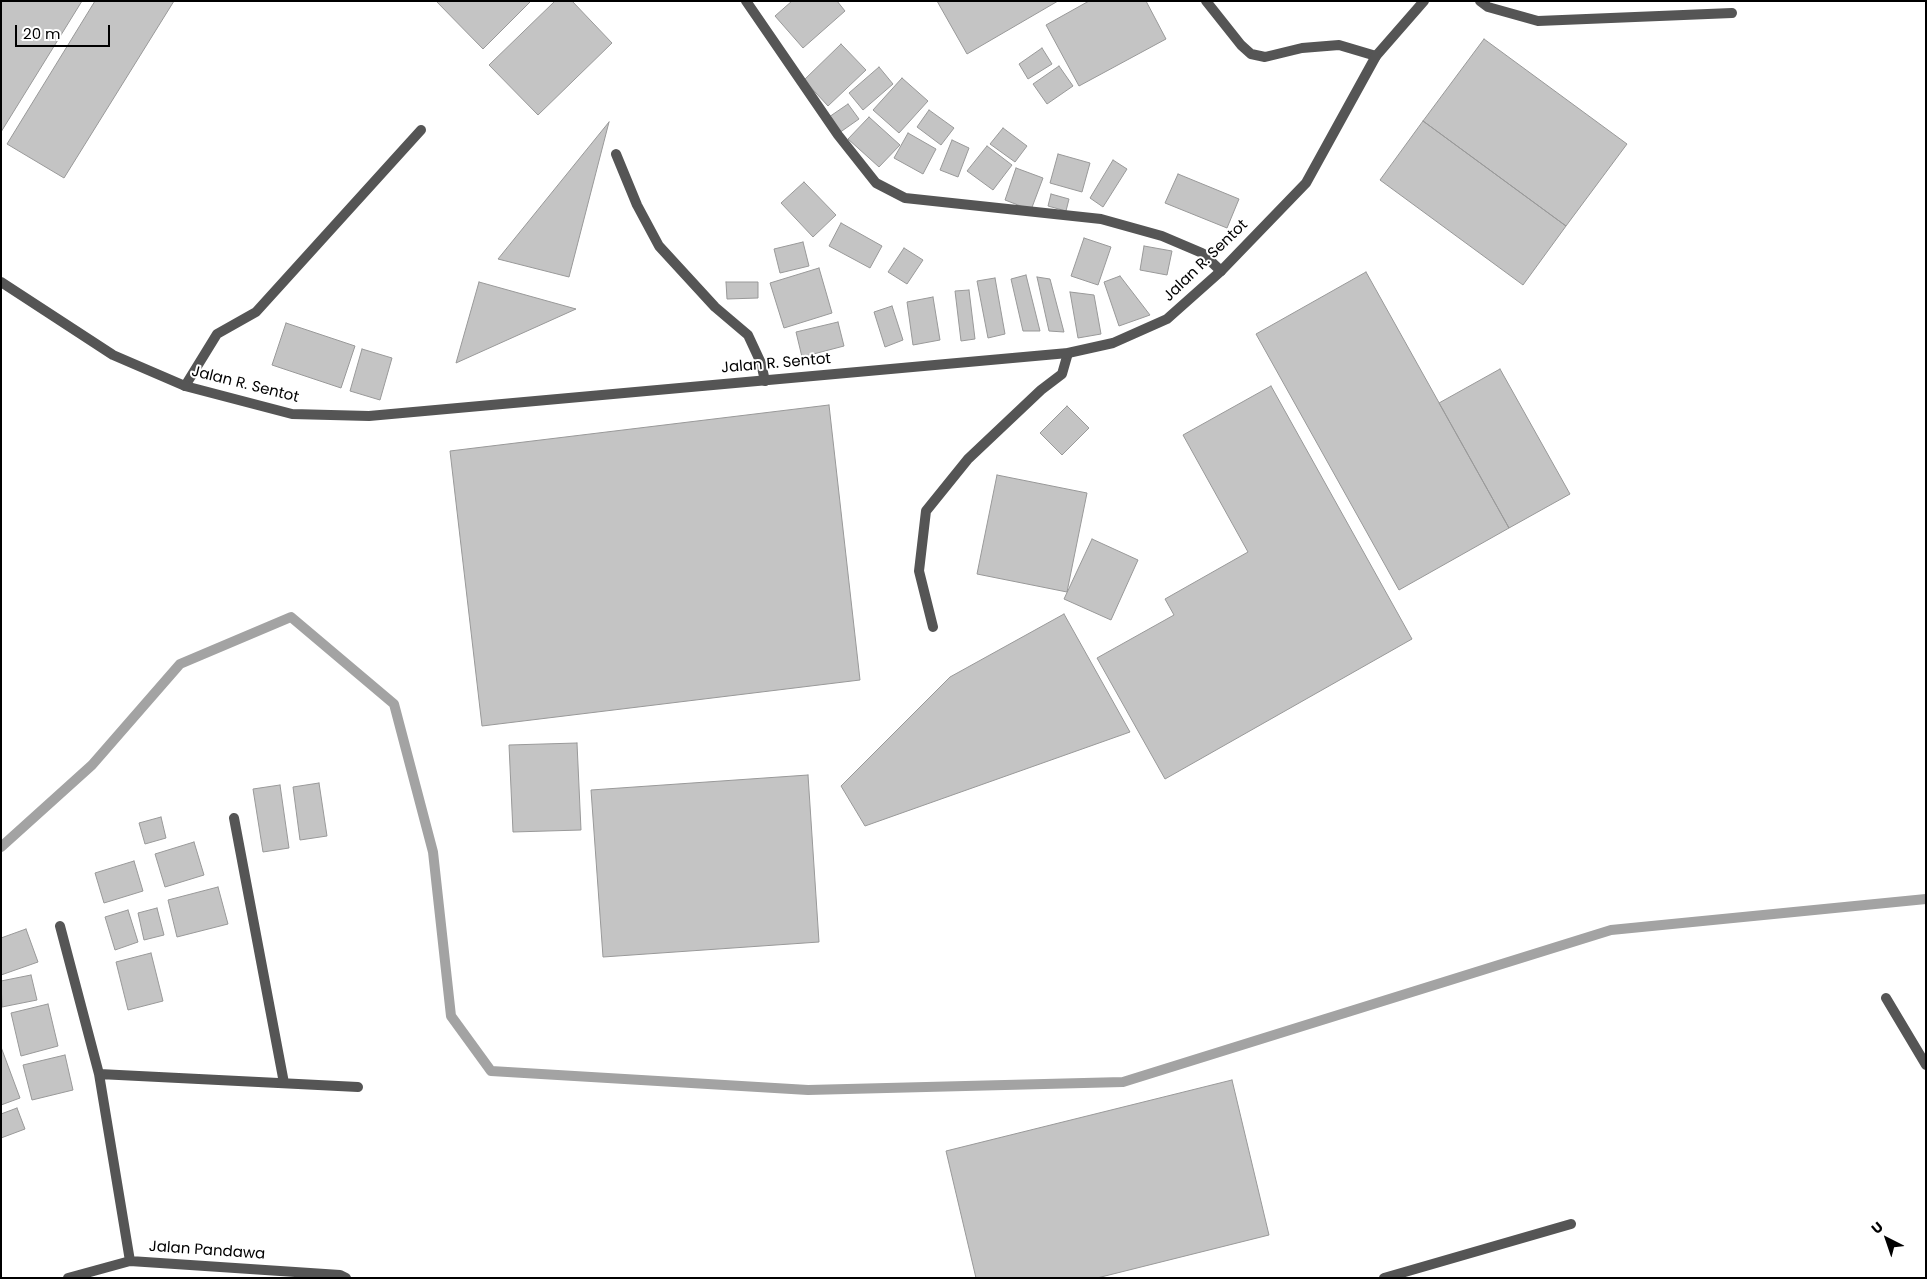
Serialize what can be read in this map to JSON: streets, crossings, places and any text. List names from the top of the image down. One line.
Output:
{"streets":{"street":["Jalan R. Sentot","Jalan Pandawa"]},"scale_bar":"20 m","north":"top left"}
